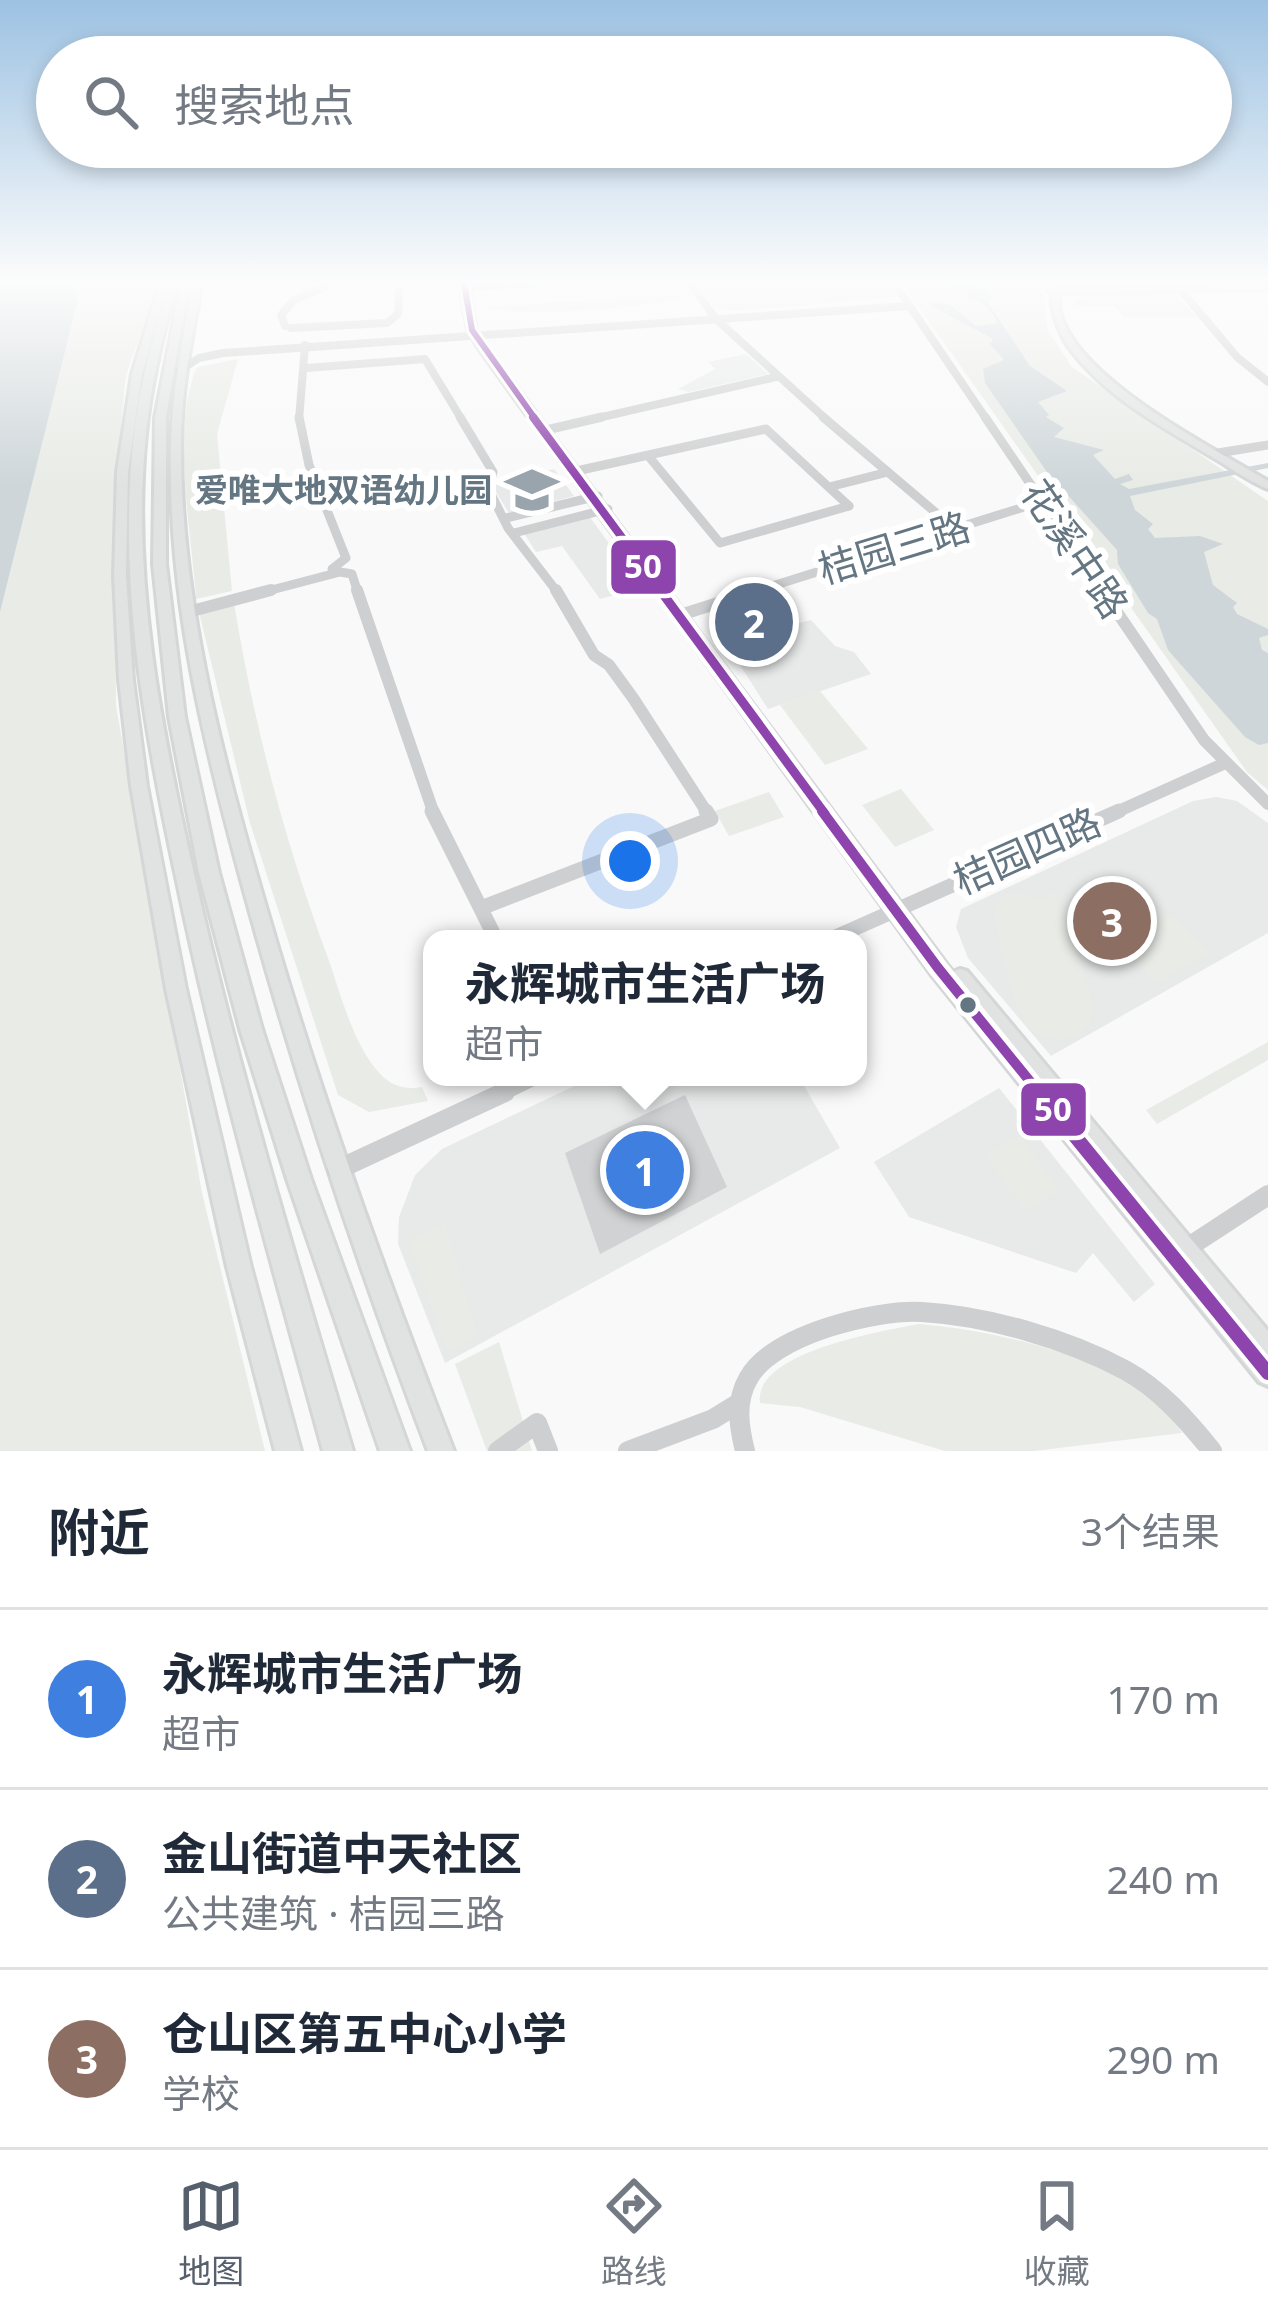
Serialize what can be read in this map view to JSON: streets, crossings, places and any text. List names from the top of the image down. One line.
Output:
{"streets":{"street":["桔园三路","花溪中路","桔园四路"]},"crossings":[["桔园三路","花溪中路"],["花溪中路","桔园四路"]],"places":{"school or university":["爱唯大地双语幼儿园"]},"lines":["transit line 50"],"page":{"search":"搜索地点","pins":["2","3","1"],"popup":["永辉城市生活广场","超市"],"heading":["附近","3个结果"],"list":[{"mark":"1","name":"永辉城市生活广场","note":"超市","value":"170 m"},{"mark":"2","name":"金山街道中天社区","note":"公共建筑 · 桔园三路","value":"240 m"},{"mark":"3","name":"仓山区第五中心小学","note":"学校","value":"290 m"}],"nav":["地图","路线","收藏"]}}
